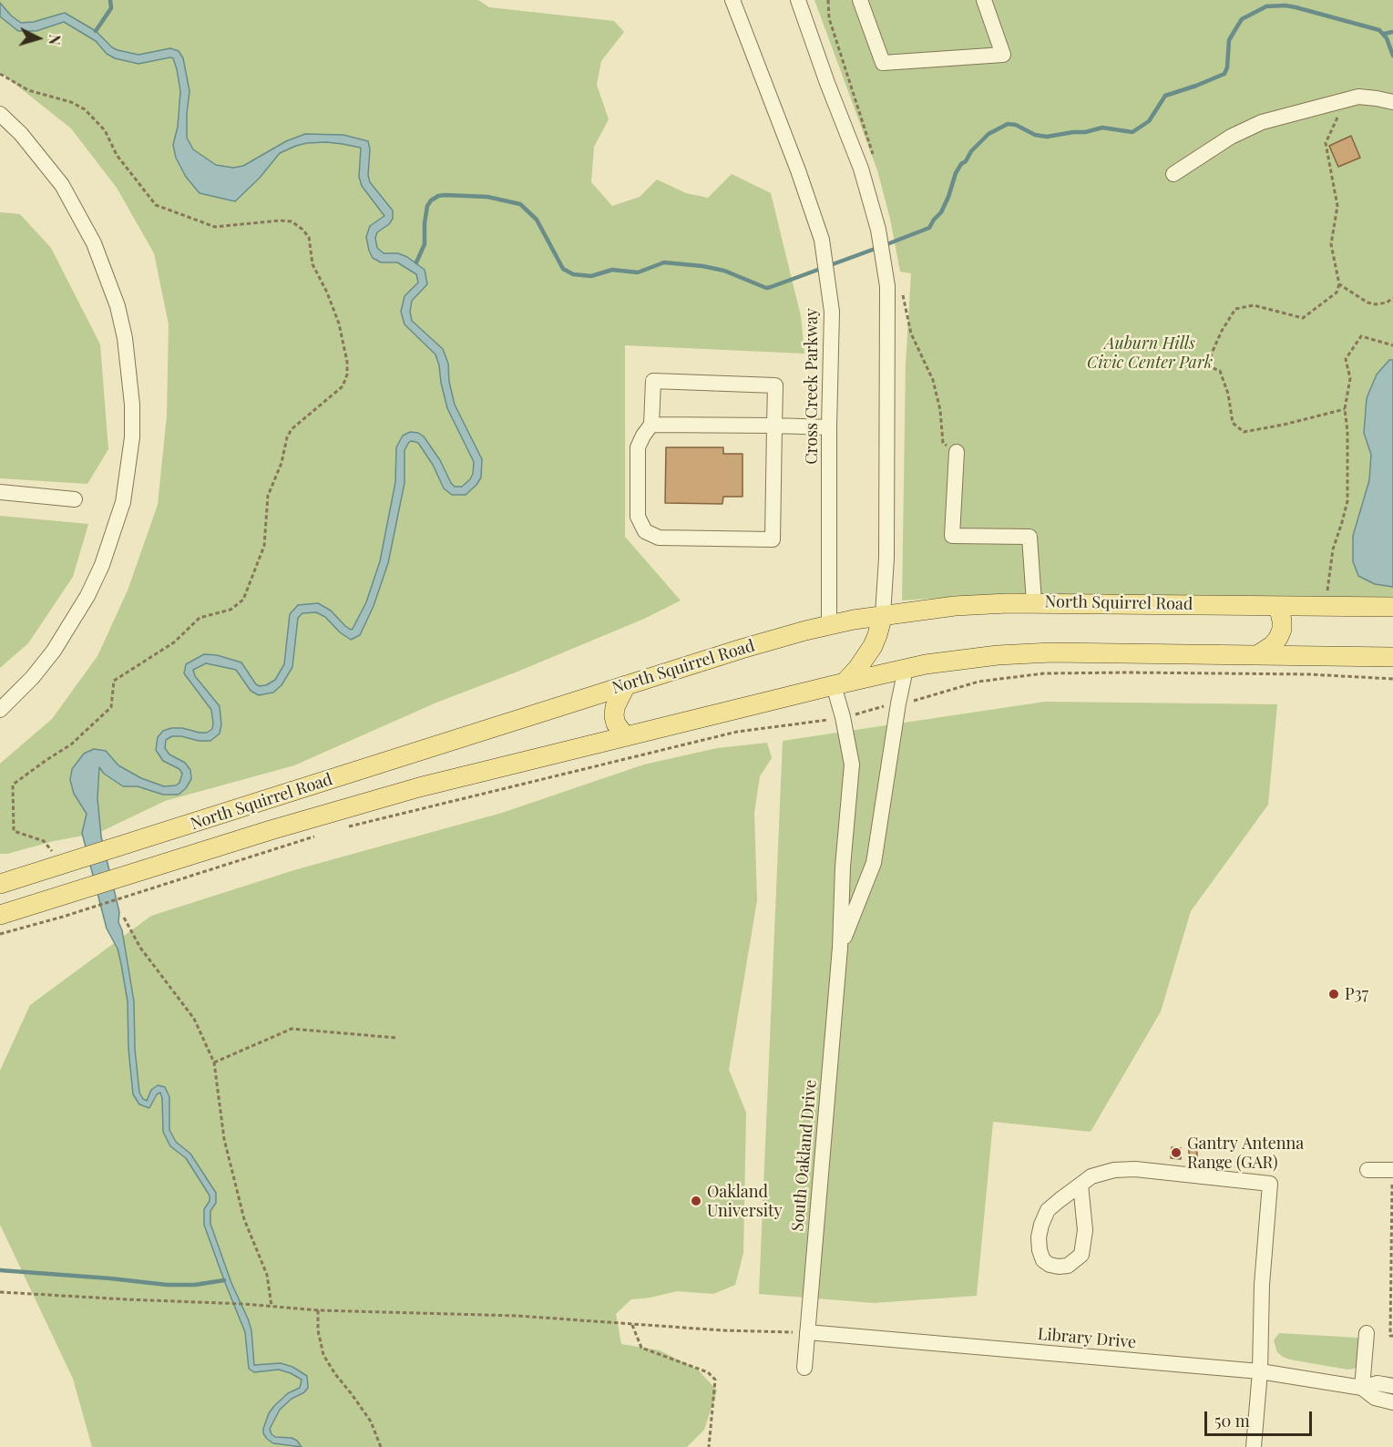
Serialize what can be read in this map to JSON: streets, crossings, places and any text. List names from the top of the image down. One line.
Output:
{"streets":{"main road":["North Squirrel Road"],"street":["Cross Creek Parkway","South Oakland Drive","Library Drive"]},"crossings":[["Cross Creek Parkway","North Squirrel Road"],["North Squirrel Road","South Oakland Drive"],["South Oakland Drive","Library Drive"]],"parks":["Auburn Hills Civic Center Park"],"places":["P37","Gantry Antenna Range (GAR)","Oakland University"],"scale_bar":"50 m","north":"right"}
